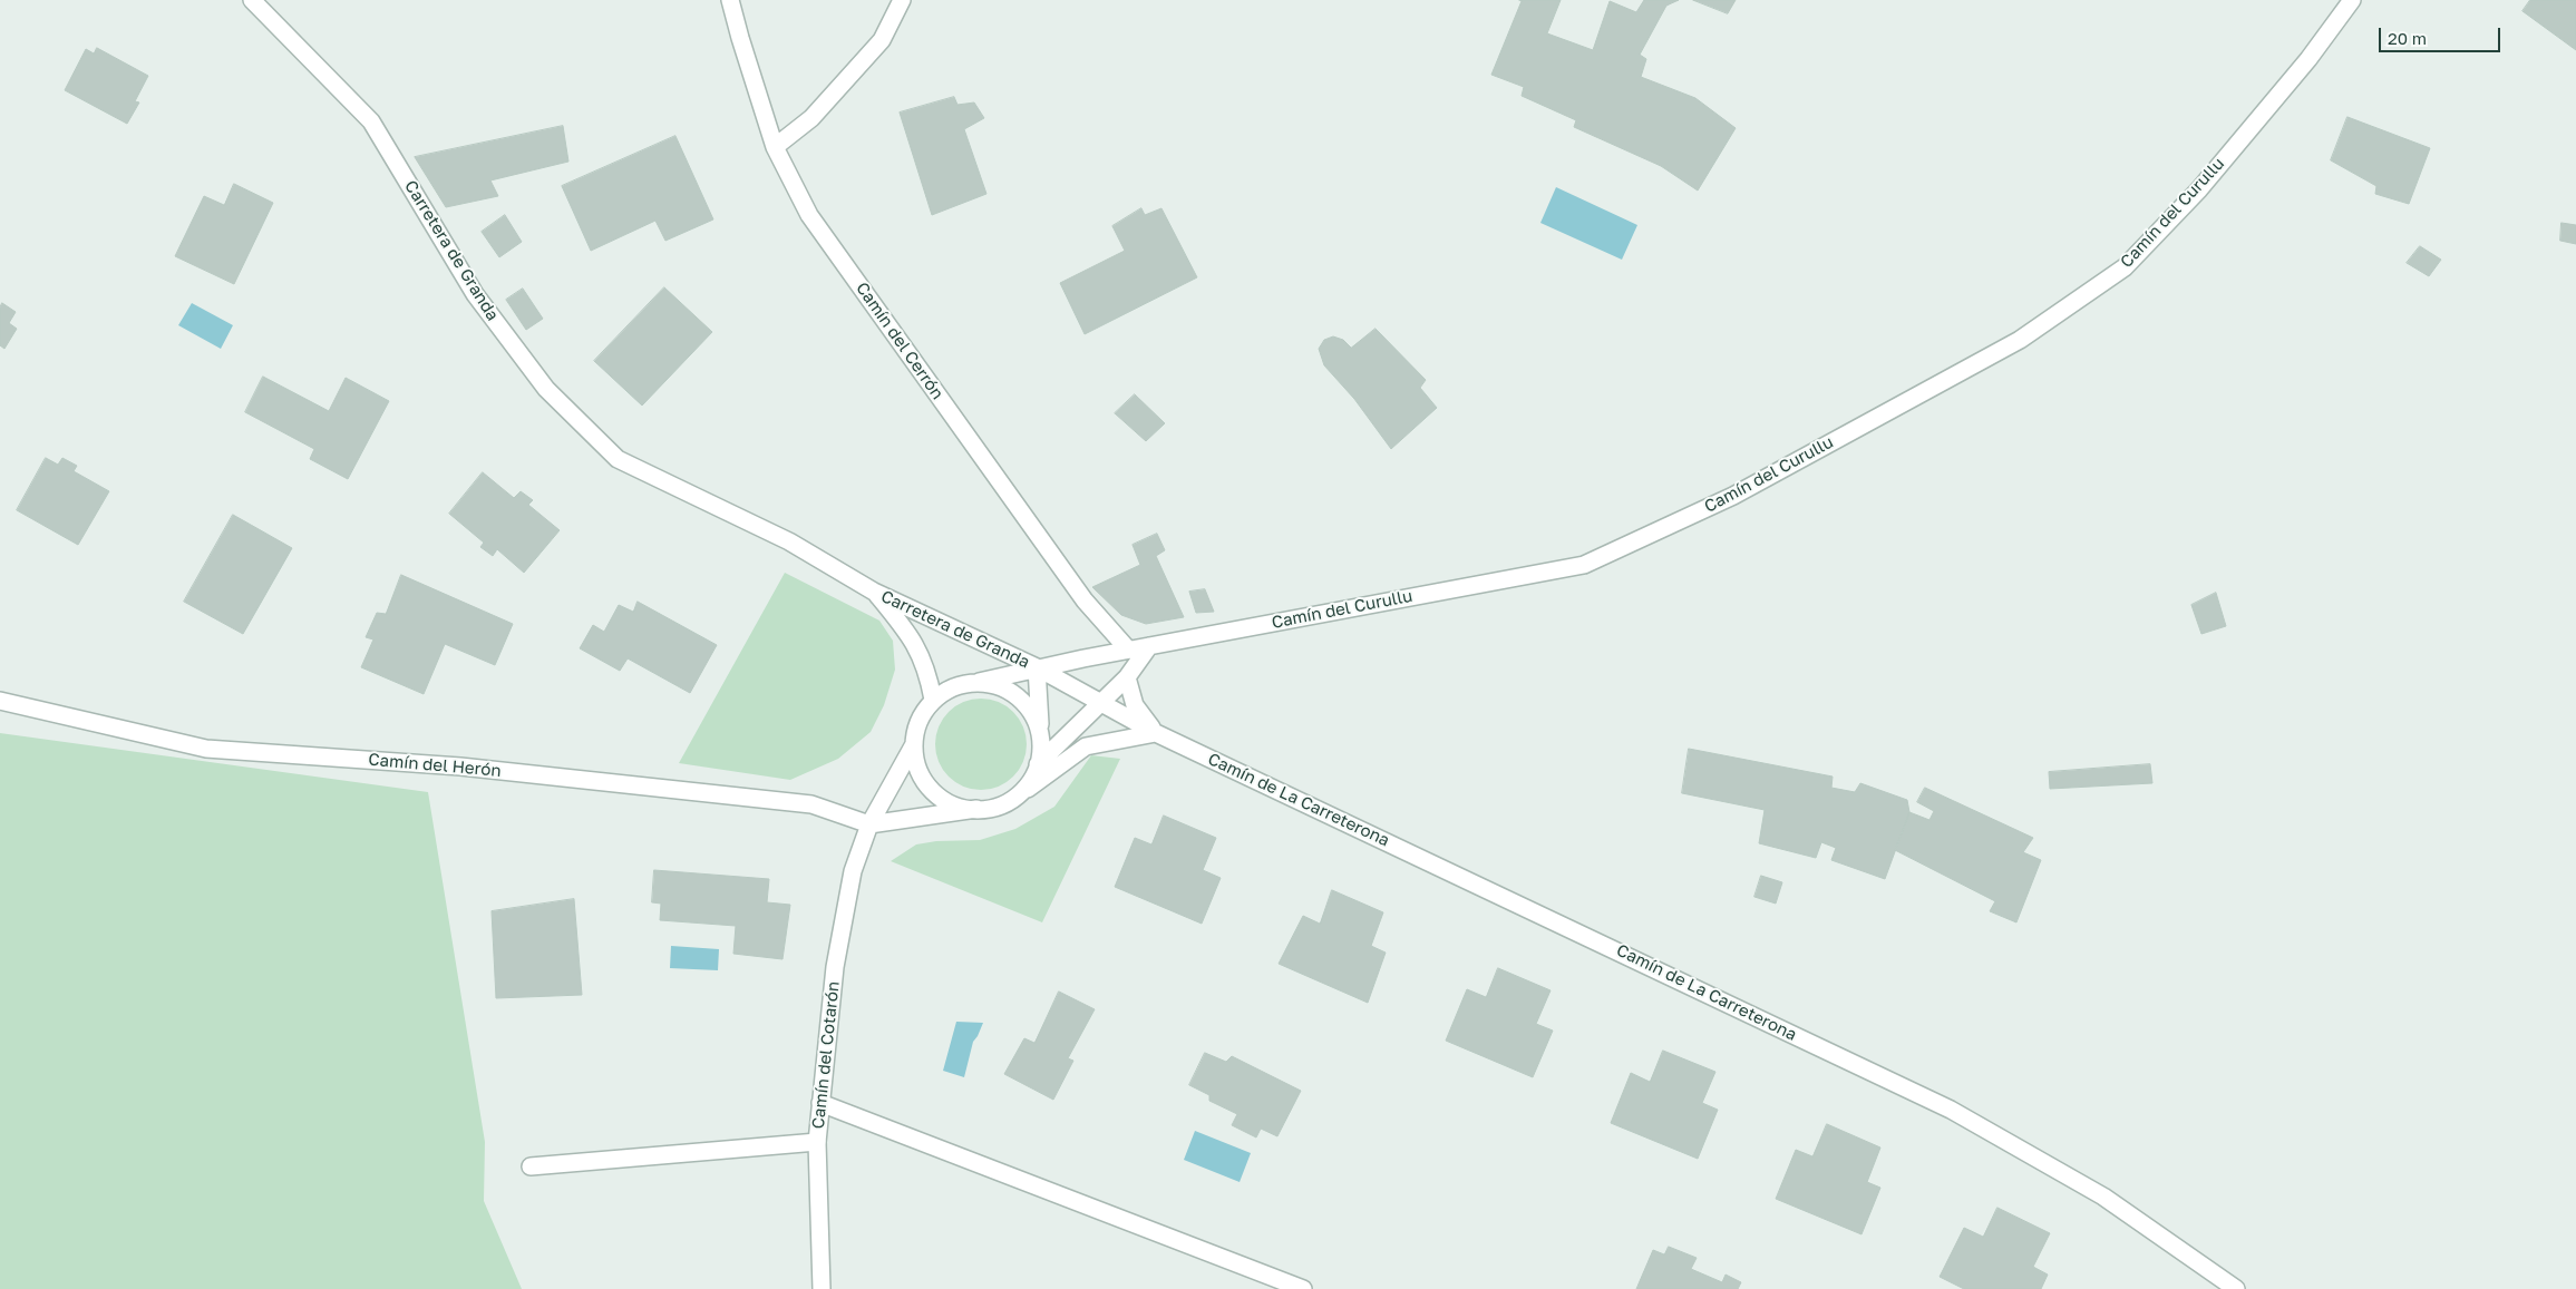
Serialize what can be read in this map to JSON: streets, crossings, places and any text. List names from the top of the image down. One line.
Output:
{"streets":{"street":["Camín del Curullu","Carretera de Granda","Camín del Cerrón","Camín del Herón","Camín de La Carreterona","Camín del Cotarón"]},"crossings":[["Camín del Curullu","Carretera de Granda"],["Camín del Curullu","Camín del Cerrón"],["Camín del Curullu","Camín de La Carreterona"],["Camín del Curullu","Camín del Cotarón"],["Carretera de Granda","Camín de La Carreterona"],["Carretera de Granda","Camín del Cotarón"],["Camín del Herón","Camín del Cotarón"]],"scale_bar":"20 m"}
